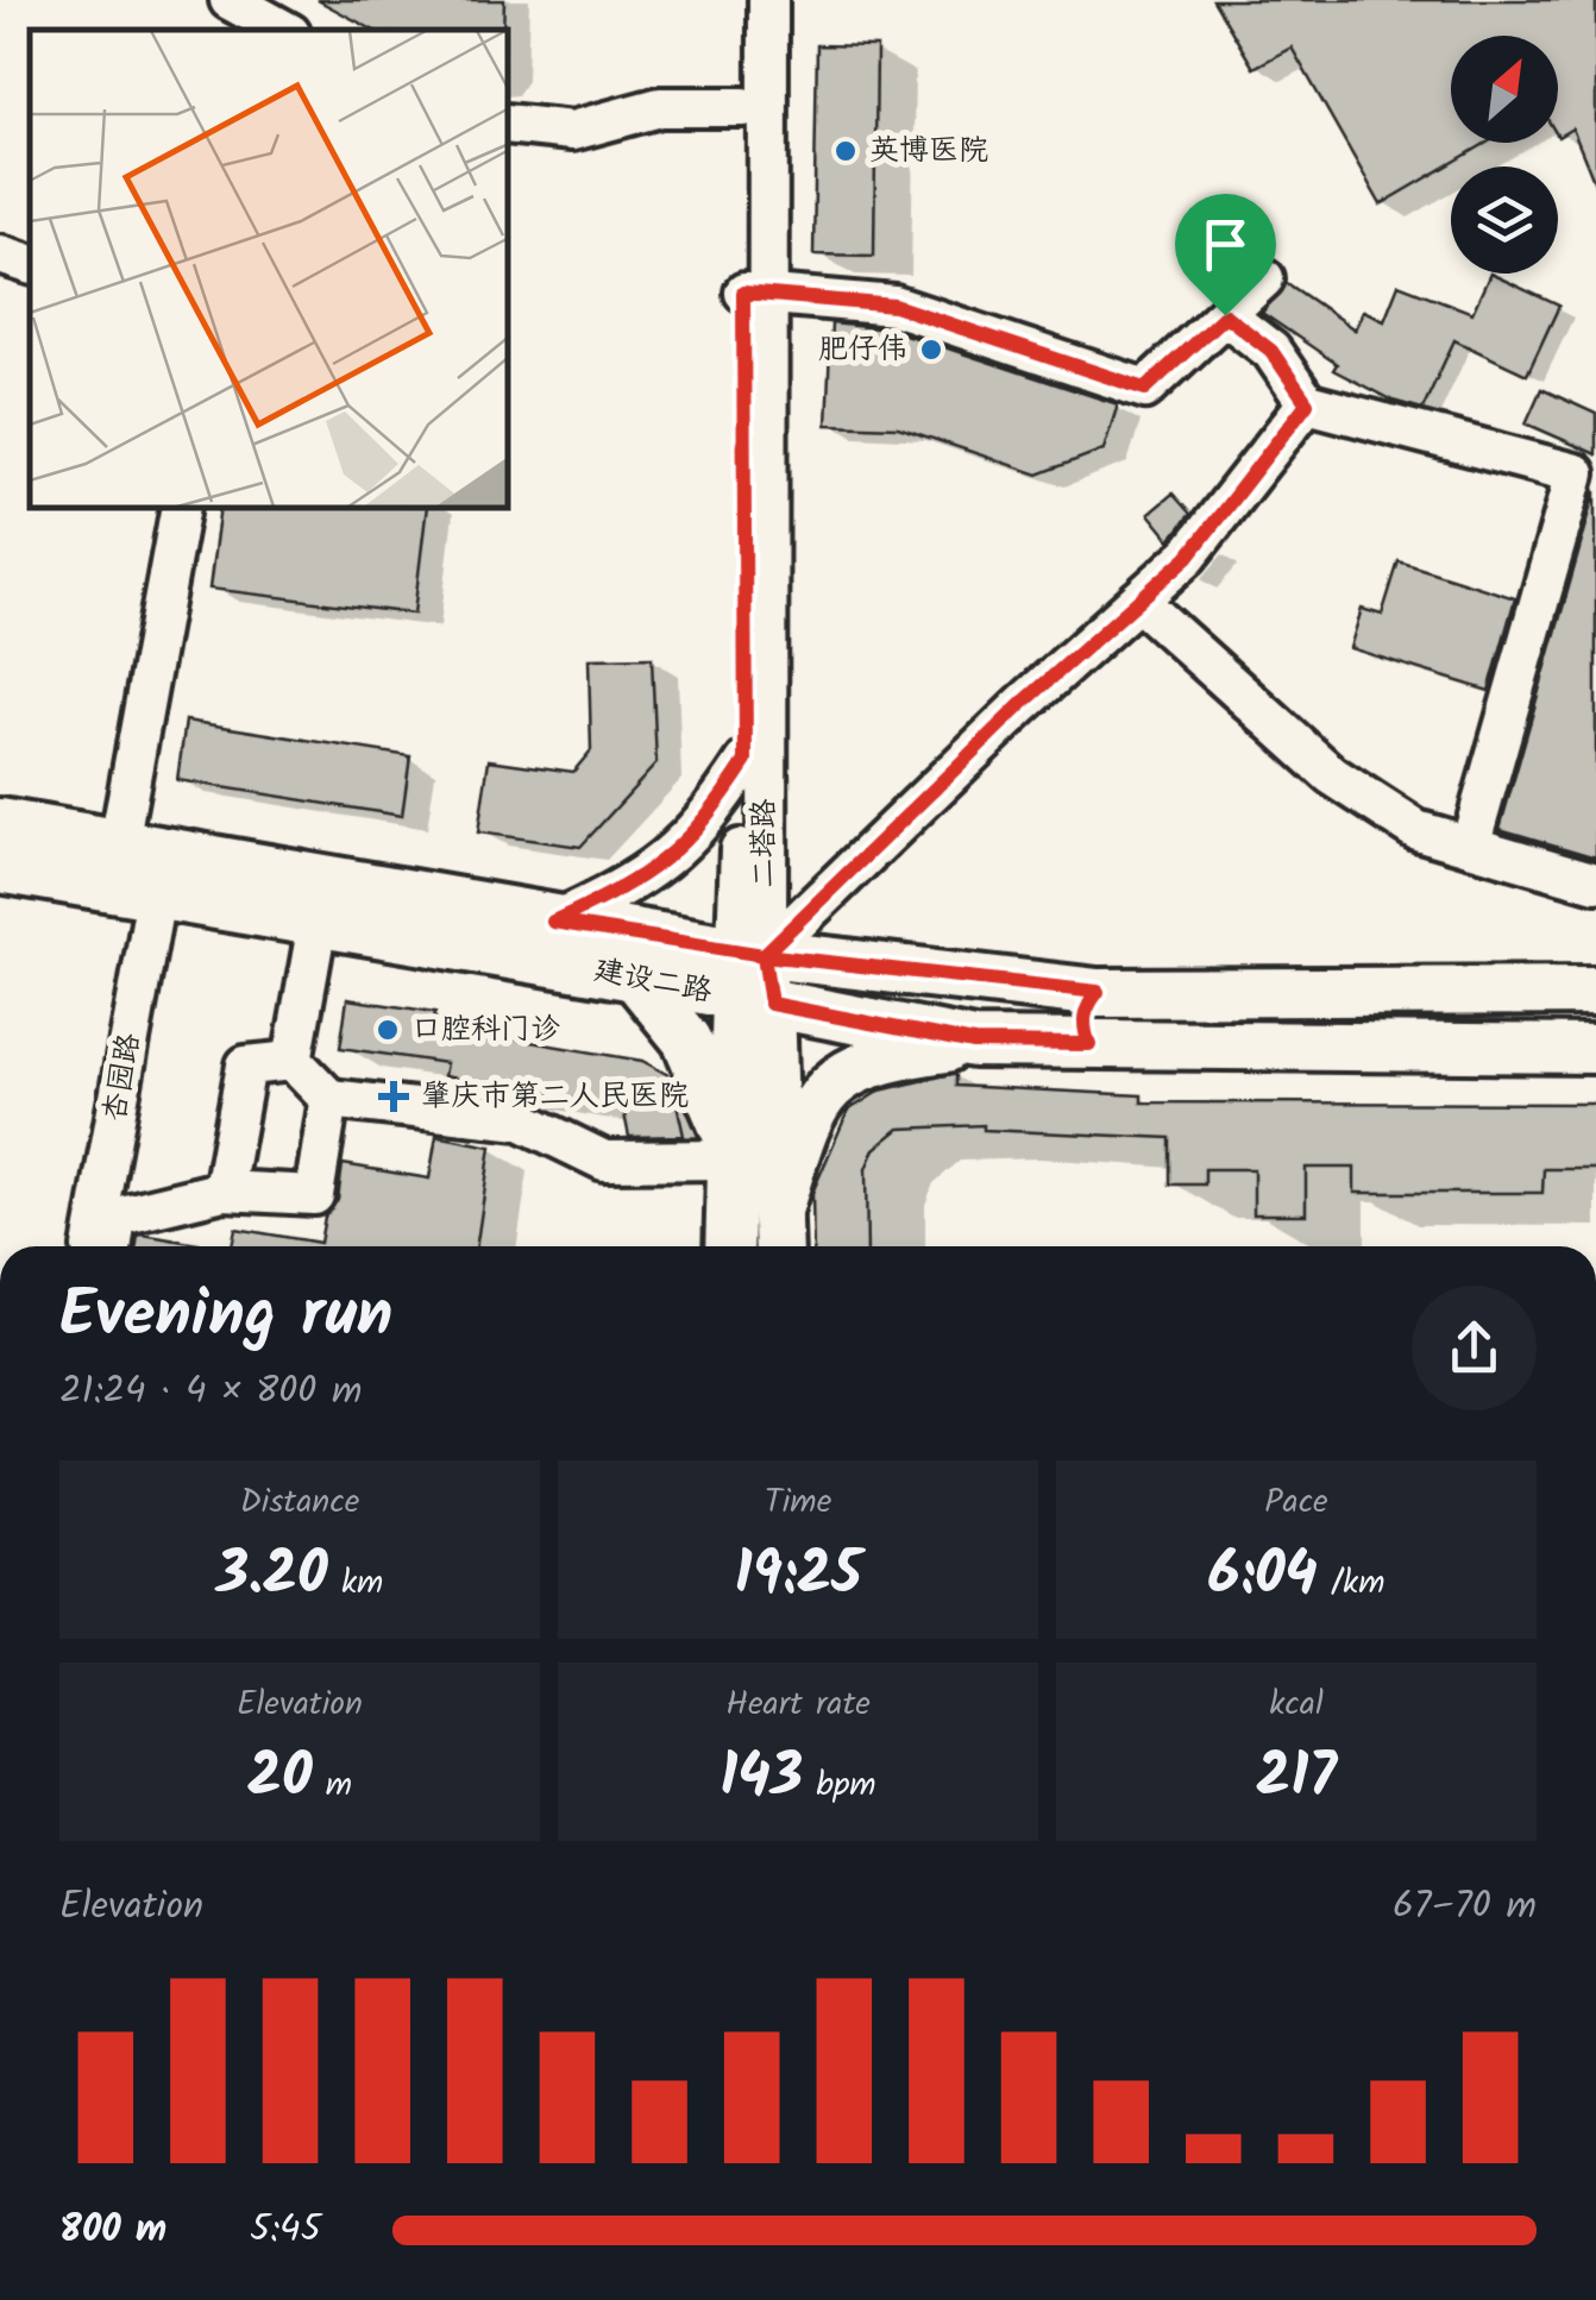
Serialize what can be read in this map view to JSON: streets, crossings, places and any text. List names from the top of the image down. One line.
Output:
{"streets":{"main road":["二塔路","建设二路"],"street":["杏园路"]},"crossings":[["二塔路","建设二路"],["建设二路","杏园路"]],"places":{"other":["英博医院","肥仔伟","口腔科门诊"],"health":["肇庆市第二人民医院"]},"north":"top right","page":{"heading":["Evening run","21:24 · 4 × 800 m"],"stats":[["Distance","3.20 km"],["Time","19:25"],["Pace","6:04 /km"],["Elevation","20 m"],["Heart rate","143 bpm"],["kcal","217"]],"chart":["Elevation","67–70 m"],"list":[{"name":"800 m","note":"5:45"}]}}
